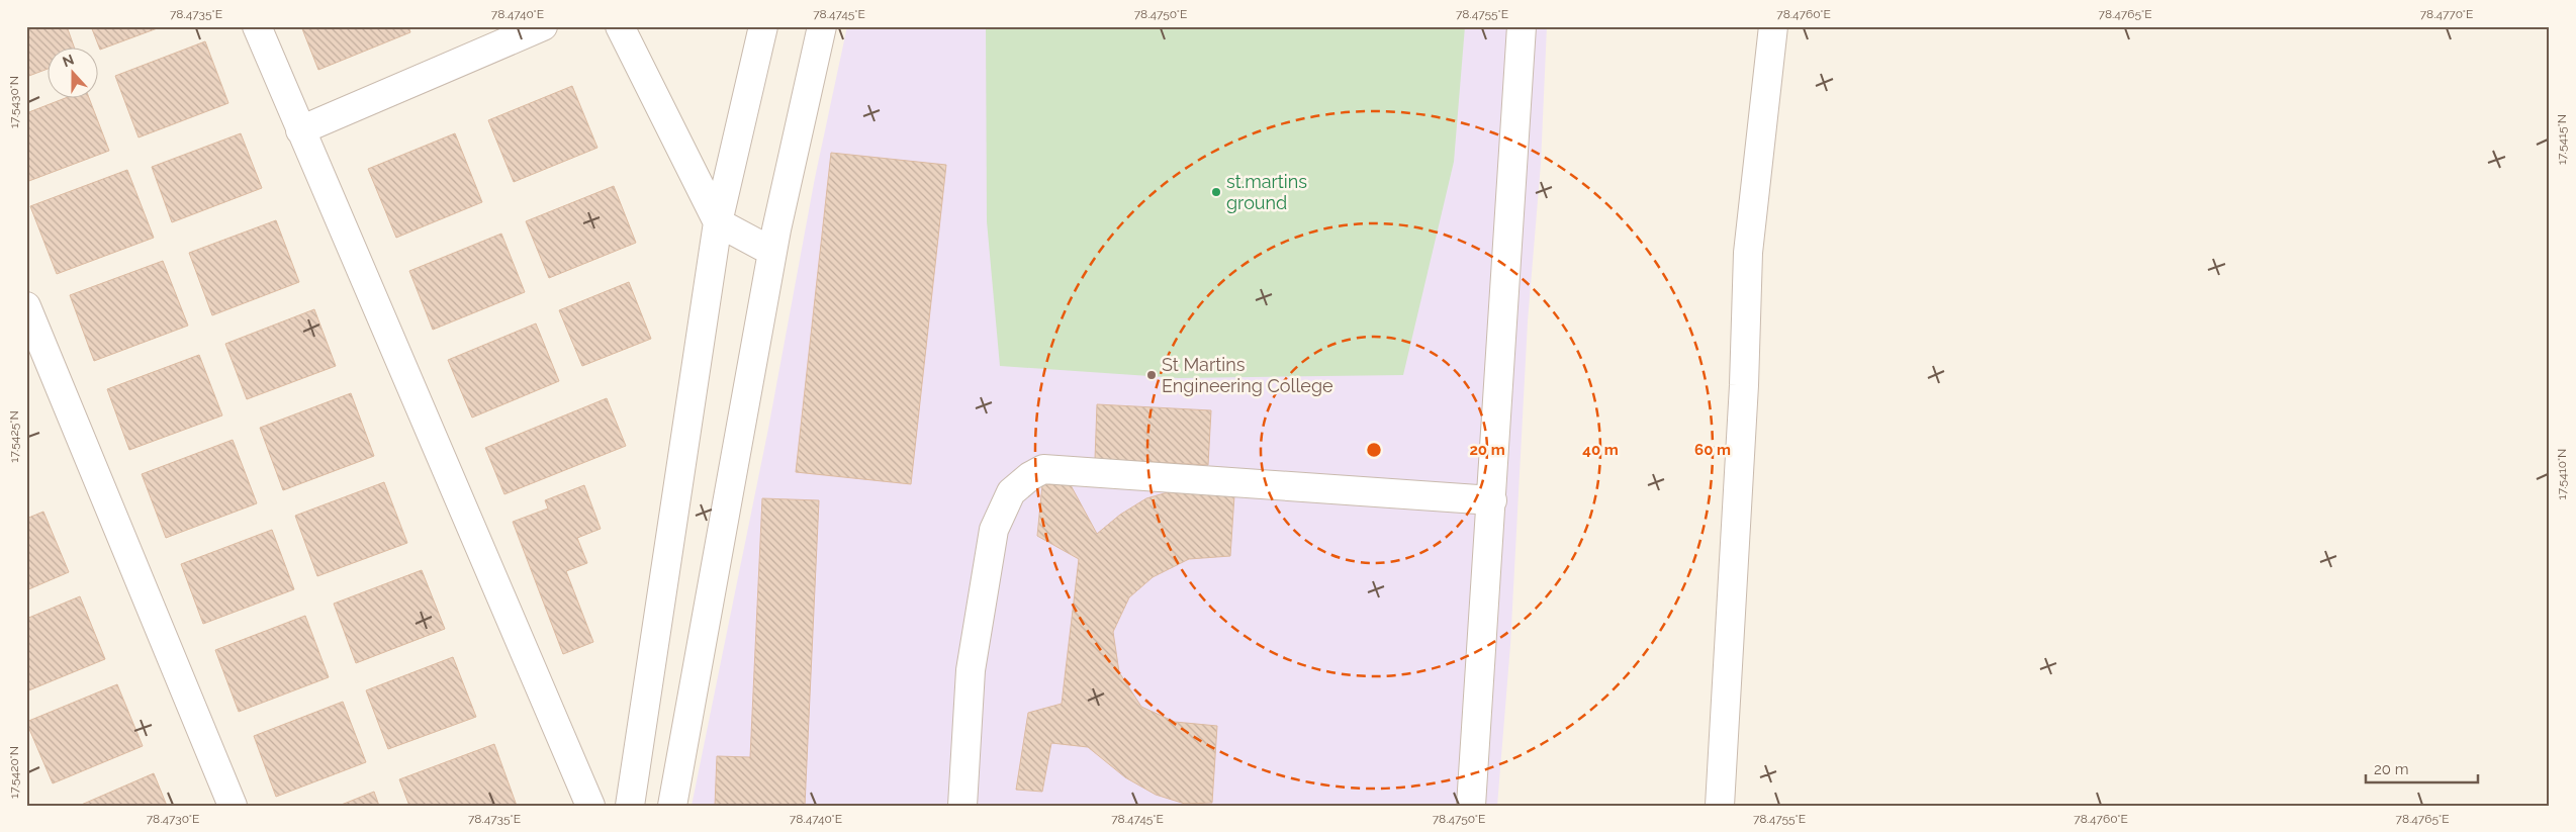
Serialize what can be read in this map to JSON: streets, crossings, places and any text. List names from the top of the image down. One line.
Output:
{"places":["st.martins ground","St Martins Engineering College"],"scale_bar":"20 m","north":"top","coordinates":["78.4735°E","78.4740°E","78.4745°E","78.4750°E","78.4755°E","78.4760°E","78.4765°E","78.4770°E","17.5430°N","17.5415°N","17.5425°N","17.5410°N","17.5420°N","78.4730°E"],"rings":["20 m","40 m","60 m"]}
